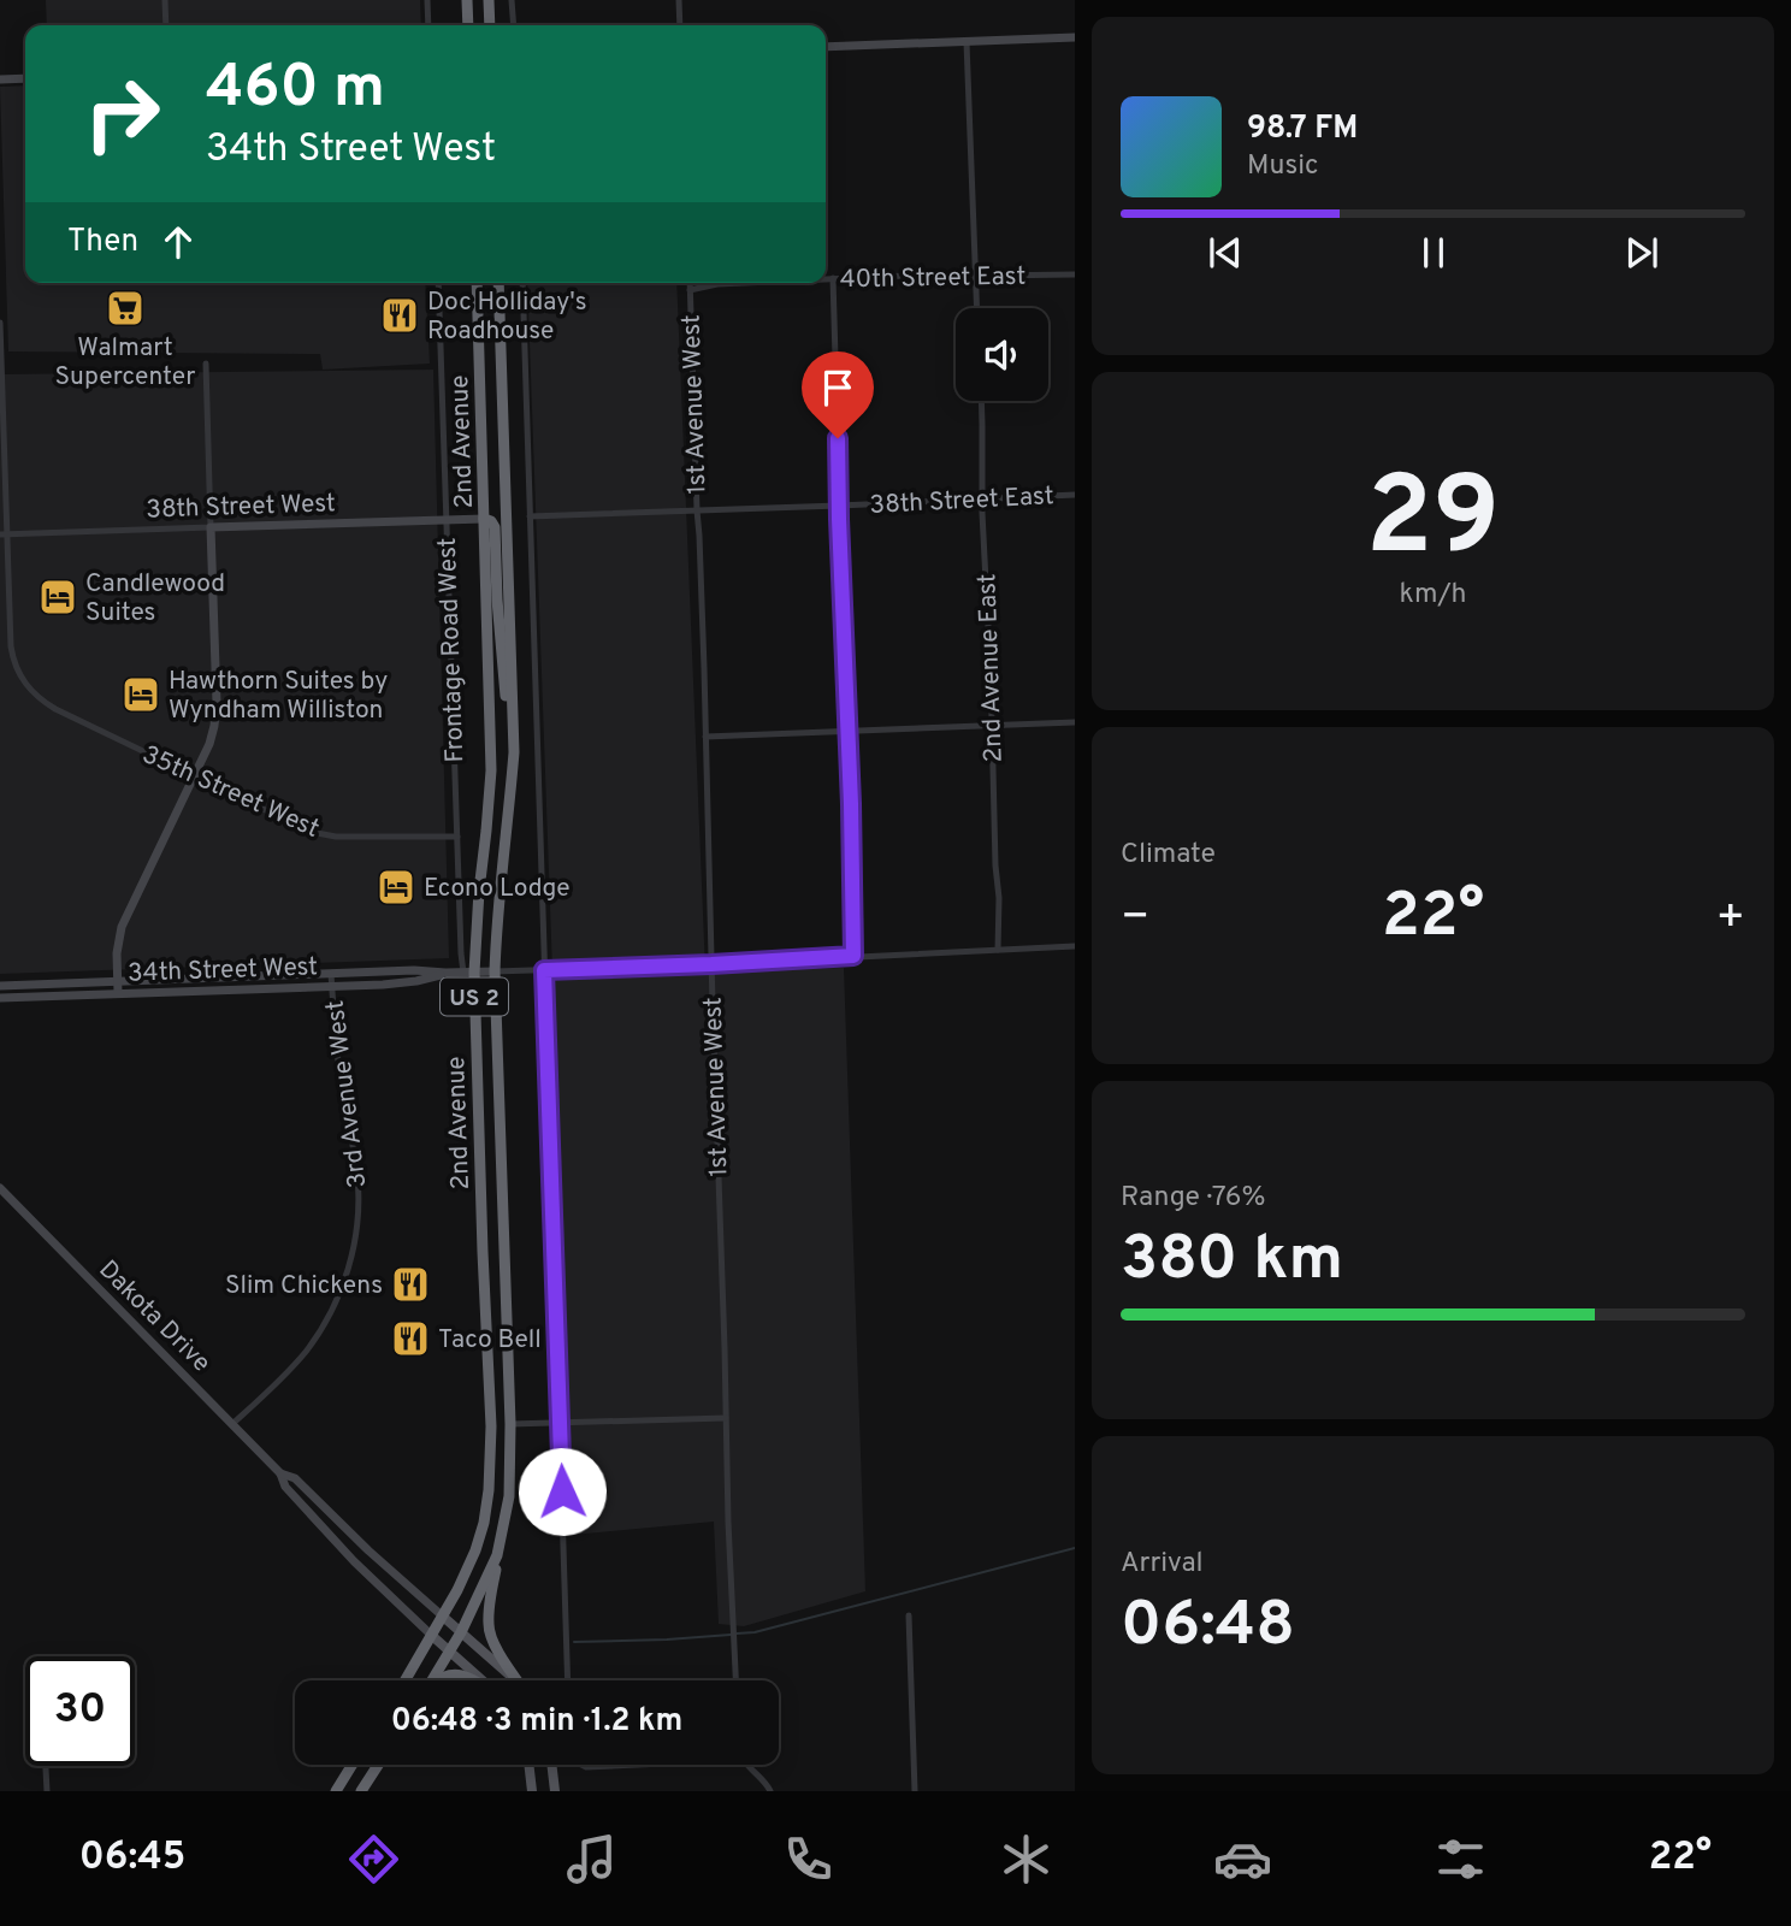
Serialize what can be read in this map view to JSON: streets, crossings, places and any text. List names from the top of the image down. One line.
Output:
{"streets":{"highway":["2nd Avenue","US 2"],"street":["40th Street East","1st Avenue West","38th Street East","38th Street West","Frontage Road West","2nd Avenue East","35th Street West","34th Street West","3rd Avenue West","Dakota Drive"]},"crossings":[["40th Street East","1st Avenue West"],["1st Avenue West","38th Street East"],["1st Avenue West","34th Street West"],["2nd Avenue","38th Street West"],["2nd Avenue","Frontage Road West"],["2nd Avenue","34th Street West"],["2nd Avenue","Dakota Drive"],["38th Street East","2nd Avenue East"],["38th Street West","Frontage Road West"],["38th Street West","35th Street West"],["Frontage Road West","35th Street West"],["Frontage Road West","34th Street West"],["2nd Avenue East","34th Street West"],["34th Street West","3rd Avenue West"],["3rd Avenue West","Dakota Drive"]],"places":{"supermarket":["Walmart Supercenter"],"restaurant":["Doc Holliday's Roadhouse","Slim Chickens","Taco Bell"],"hotel":["Candlewood Suites","Hawthorn Suites by Wyndham Williston","Econo Lodge"]},"page":{"turn":["460 m","34th Street West"],"song":["98.7 FM","Music"],"then":"Then","tile":[["29","km/h"],"Climate",["Range · 76%","380 km"],["Arrival","06:48"]],"heat":["−","22°","+"],"limit":"30","trip":"06:48 · 3 min · 1.2 km","tabs":["06:45","22°"]}}
